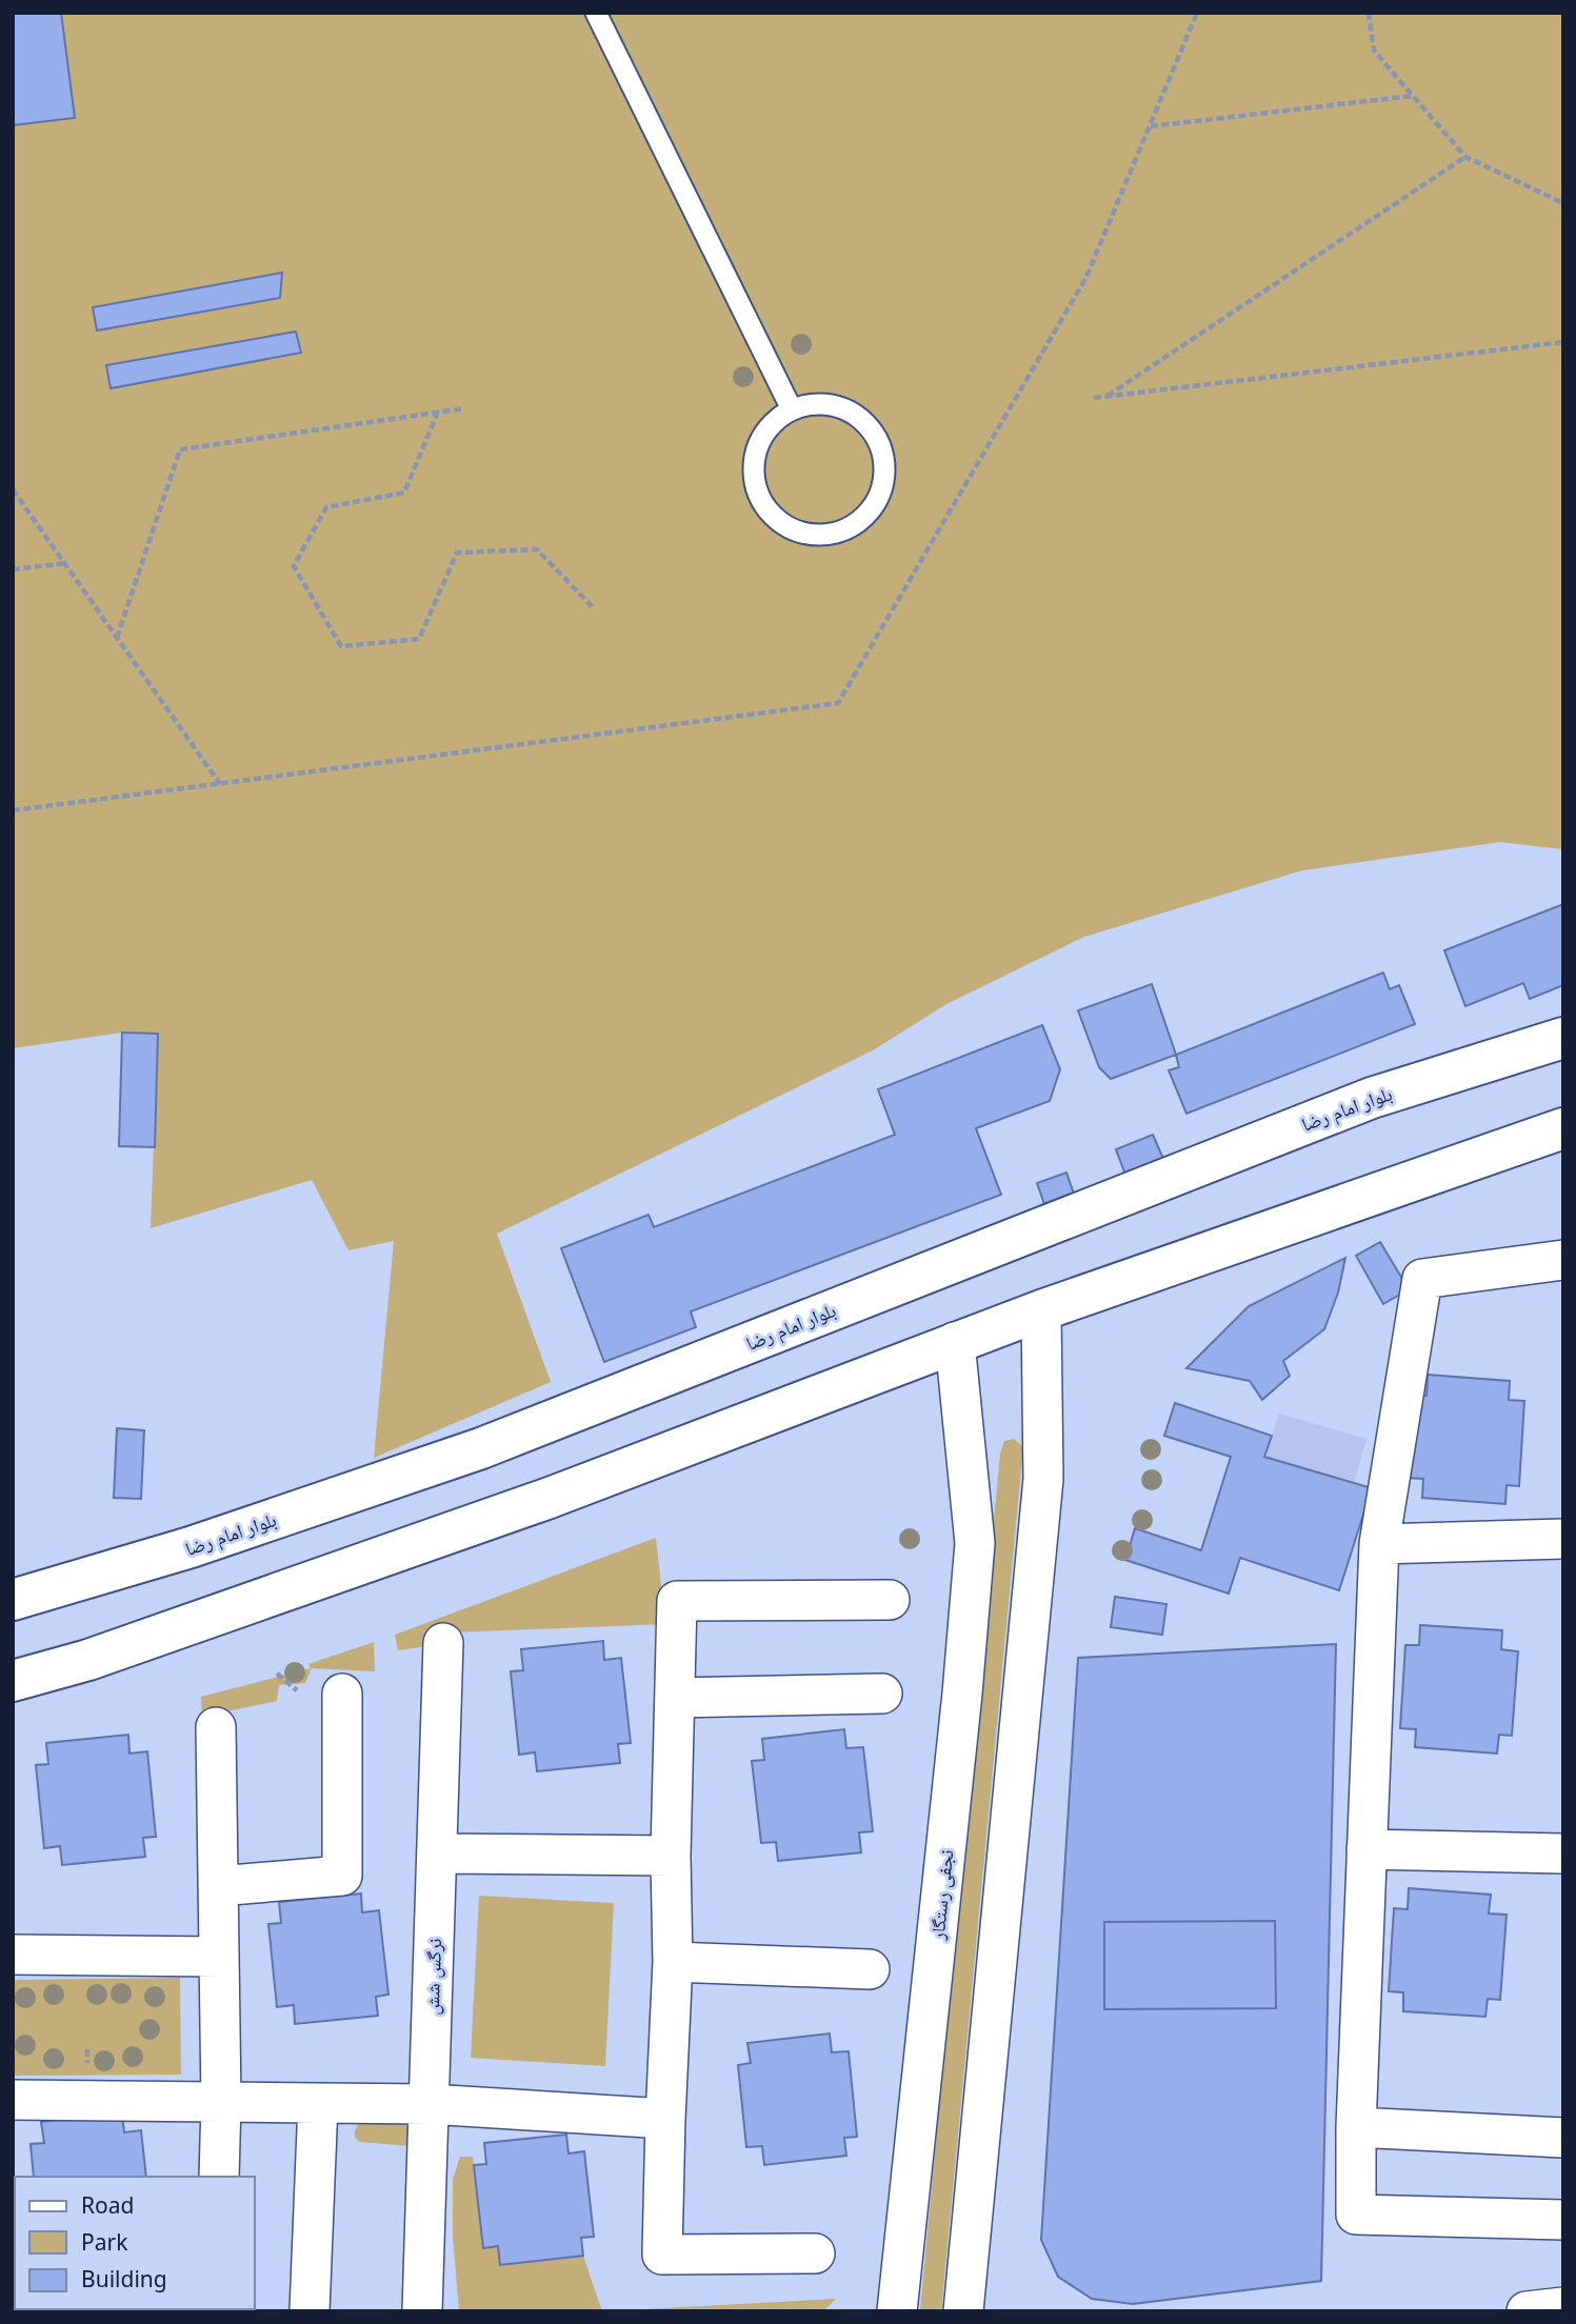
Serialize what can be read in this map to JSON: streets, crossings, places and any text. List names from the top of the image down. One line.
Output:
{"streets":{"street":["بلوار امام رضا","نجفی رستگار","نرگس شش"]},"legend":["Road","Park","Building"]}
